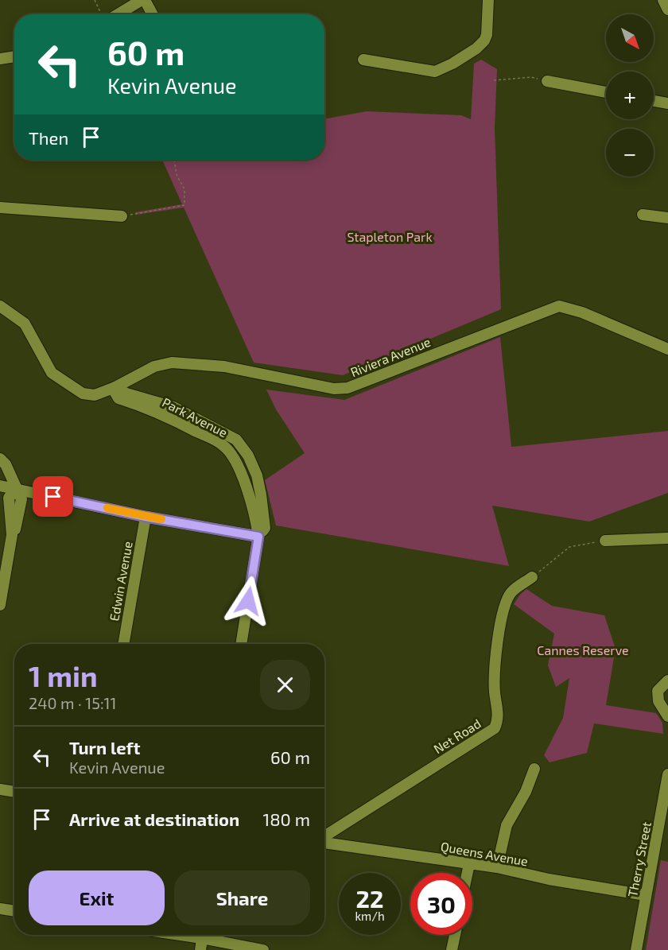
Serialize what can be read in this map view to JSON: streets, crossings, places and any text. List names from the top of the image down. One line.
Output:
{"streets":{"street":["Riviera Avenue","Park Avenue","Edwin Avenue","Net Road","Queens Avenue","Therry Street"]},"crossings":[["Riviera Avenue","Park Avenue"],["Queens Avenue","Therry Street"]],"parks":["Stapleton Park","Cannes Reserve"],"north":"bottom right","page":{"map_buttons":["+","−"],"turn":["60 m","Kevin Avenue"],"then":"Then","heading":["1 min","240 m · 15:11"],"list":[{"name":"Turn left","note":"Kevin Avenue","value":"60 m"},{"name":"Arrive at destination","value":"180 m"}],"buttons":["Exit","Share"],"speed":"22 km/h","limit":"30"}}
